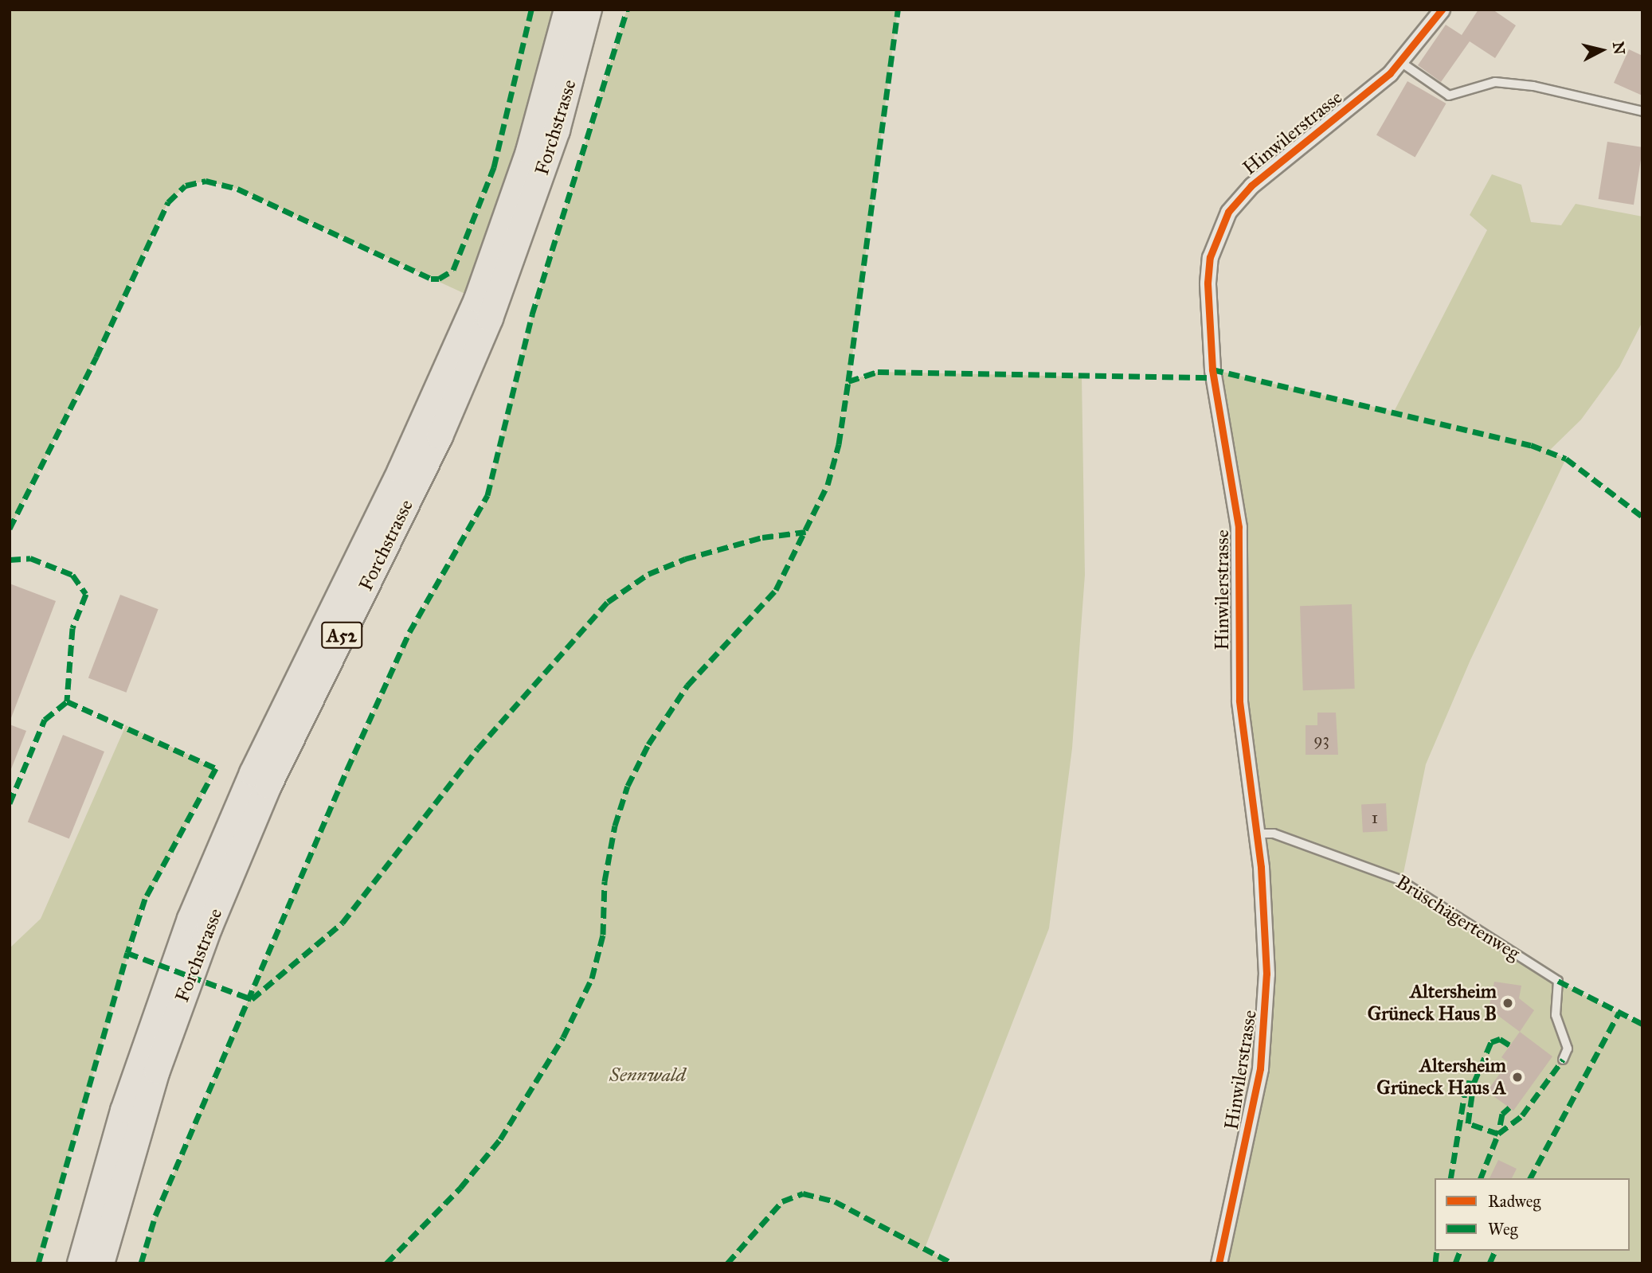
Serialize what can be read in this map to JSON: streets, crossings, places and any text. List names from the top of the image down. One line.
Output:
{"streets":{"highway":["Forchstrasse","A52"],"street":["Hinwilerstrasse"],"lane":["Brüschägertenweg"]},"crossings":[["Hinwilerstrasse","Brüschägertenweg"]],"parks":["Sennwald"],"places":["Altersheim Grüneck Haus B","Altersheim Grüneck Haus A"],"house_numbers":["93","1"],"legend":["Radweg","Weg"],"north":"right"}
